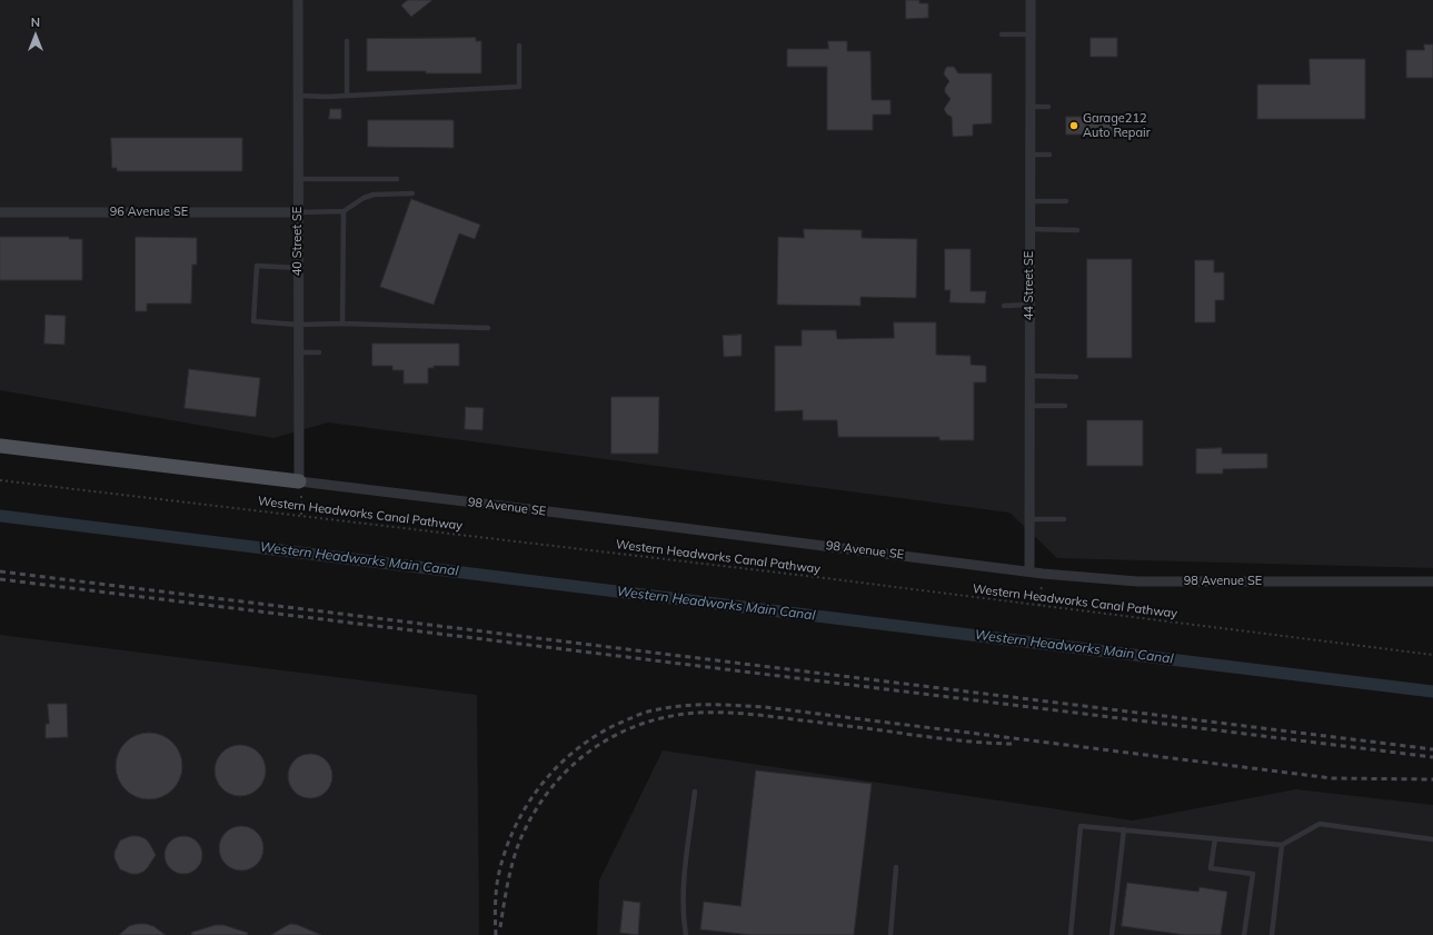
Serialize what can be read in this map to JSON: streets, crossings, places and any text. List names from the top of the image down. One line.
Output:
{"streets":{"street":["96 Avenue SE","40 Street SE","44 Street SE","98 Avenue SE"],"path":["Western Headworks Canal Pathway"]},"crossings":[["96 Avenue SE","40 Street SE"],["40 Street SE","98 Avenue SE"],["44 Street SE","98 Avenue SE"]],"water":["Western Headworks Main Canal"],"places":["Garage212 Auto Repair"],"north":"top"}
